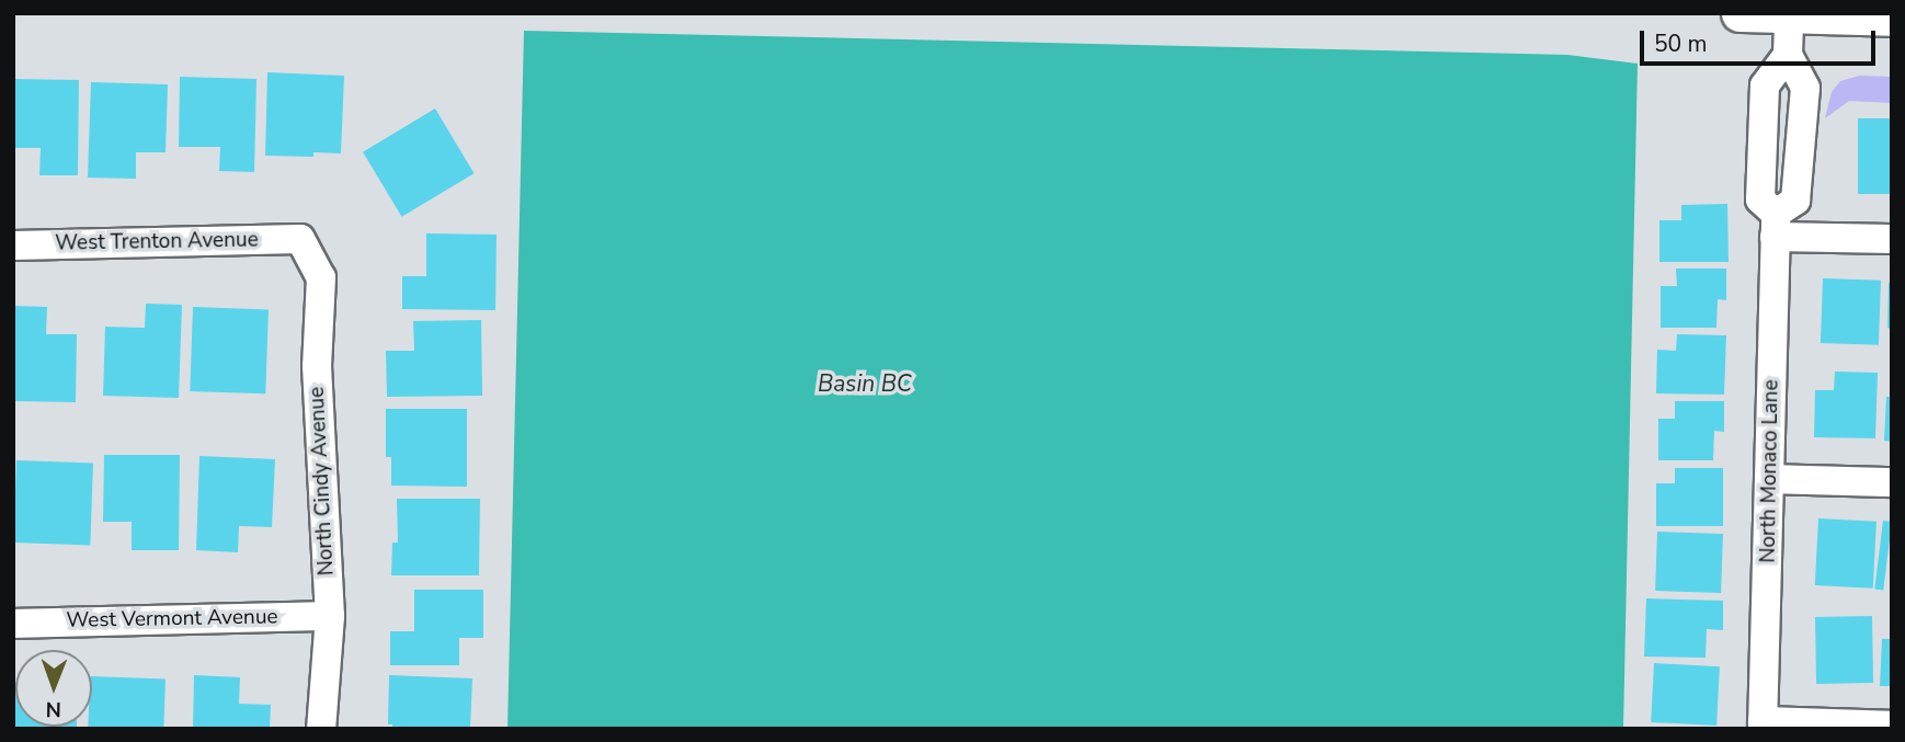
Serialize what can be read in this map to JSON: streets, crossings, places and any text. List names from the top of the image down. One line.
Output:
{"streets":{"street":["West Trenton Avenue","North Monaco Lane","North Cindy Avenue","West Vermont Avenue"]},"crossings":[["West Trenton Avenue","North Cindy Avenue"],["North Cindy Avenue","West Vermont Avenue"]],"water":["Basin BC"],"scale_bar":"50 m","north":"bottom"}
